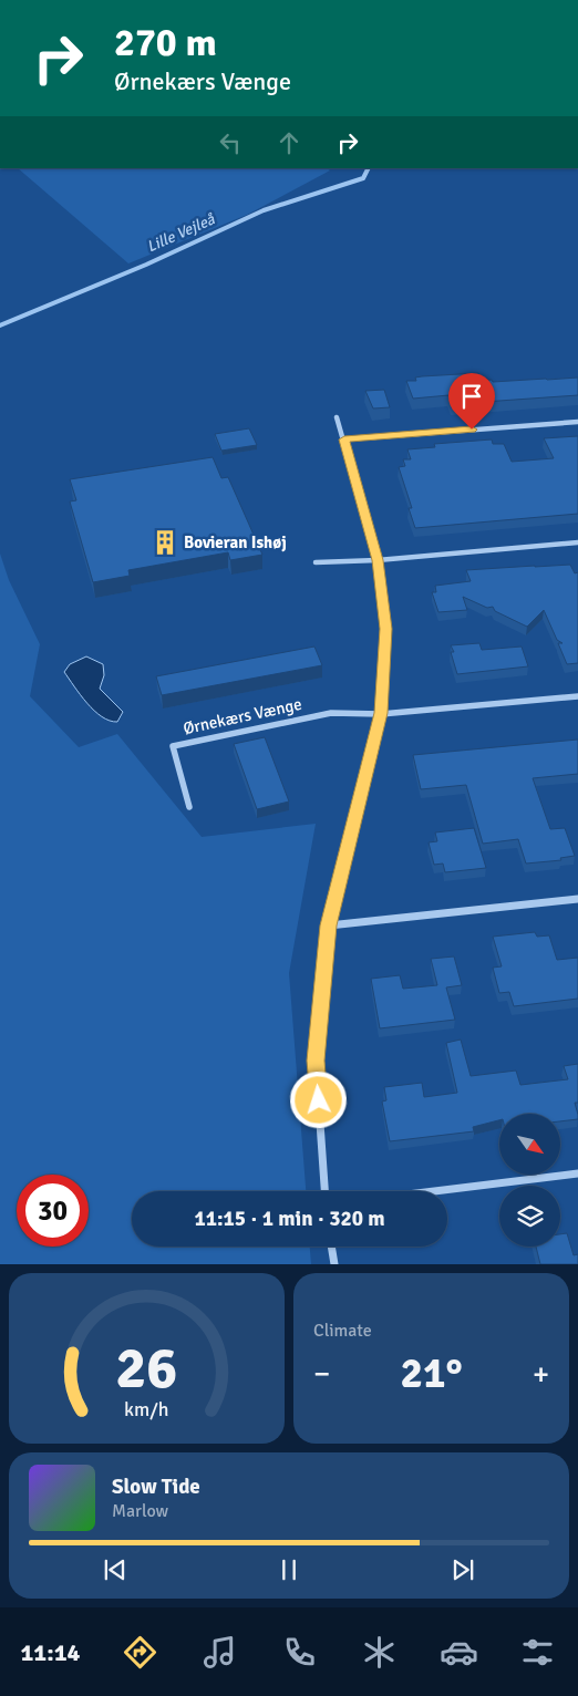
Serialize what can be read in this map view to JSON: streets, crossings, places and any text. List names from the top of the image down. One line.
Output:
{"streets":{"street":["Ørnekærs Vænge"]},"water":["Lille Vejleå"],"places":{"building":["Bovieran Ishøj"]},"north":"bottom right","page":{"turn":["270 m","Ørnekærs Vænge"],"limit":"30","trip":"11:15 · 1 min · 320 m","tile":"Climate","heat":["−","21°","+"],"song":["Slow Tide","Marlow"],"tabs":"11:14","gauge":["26","km/h"]}}
